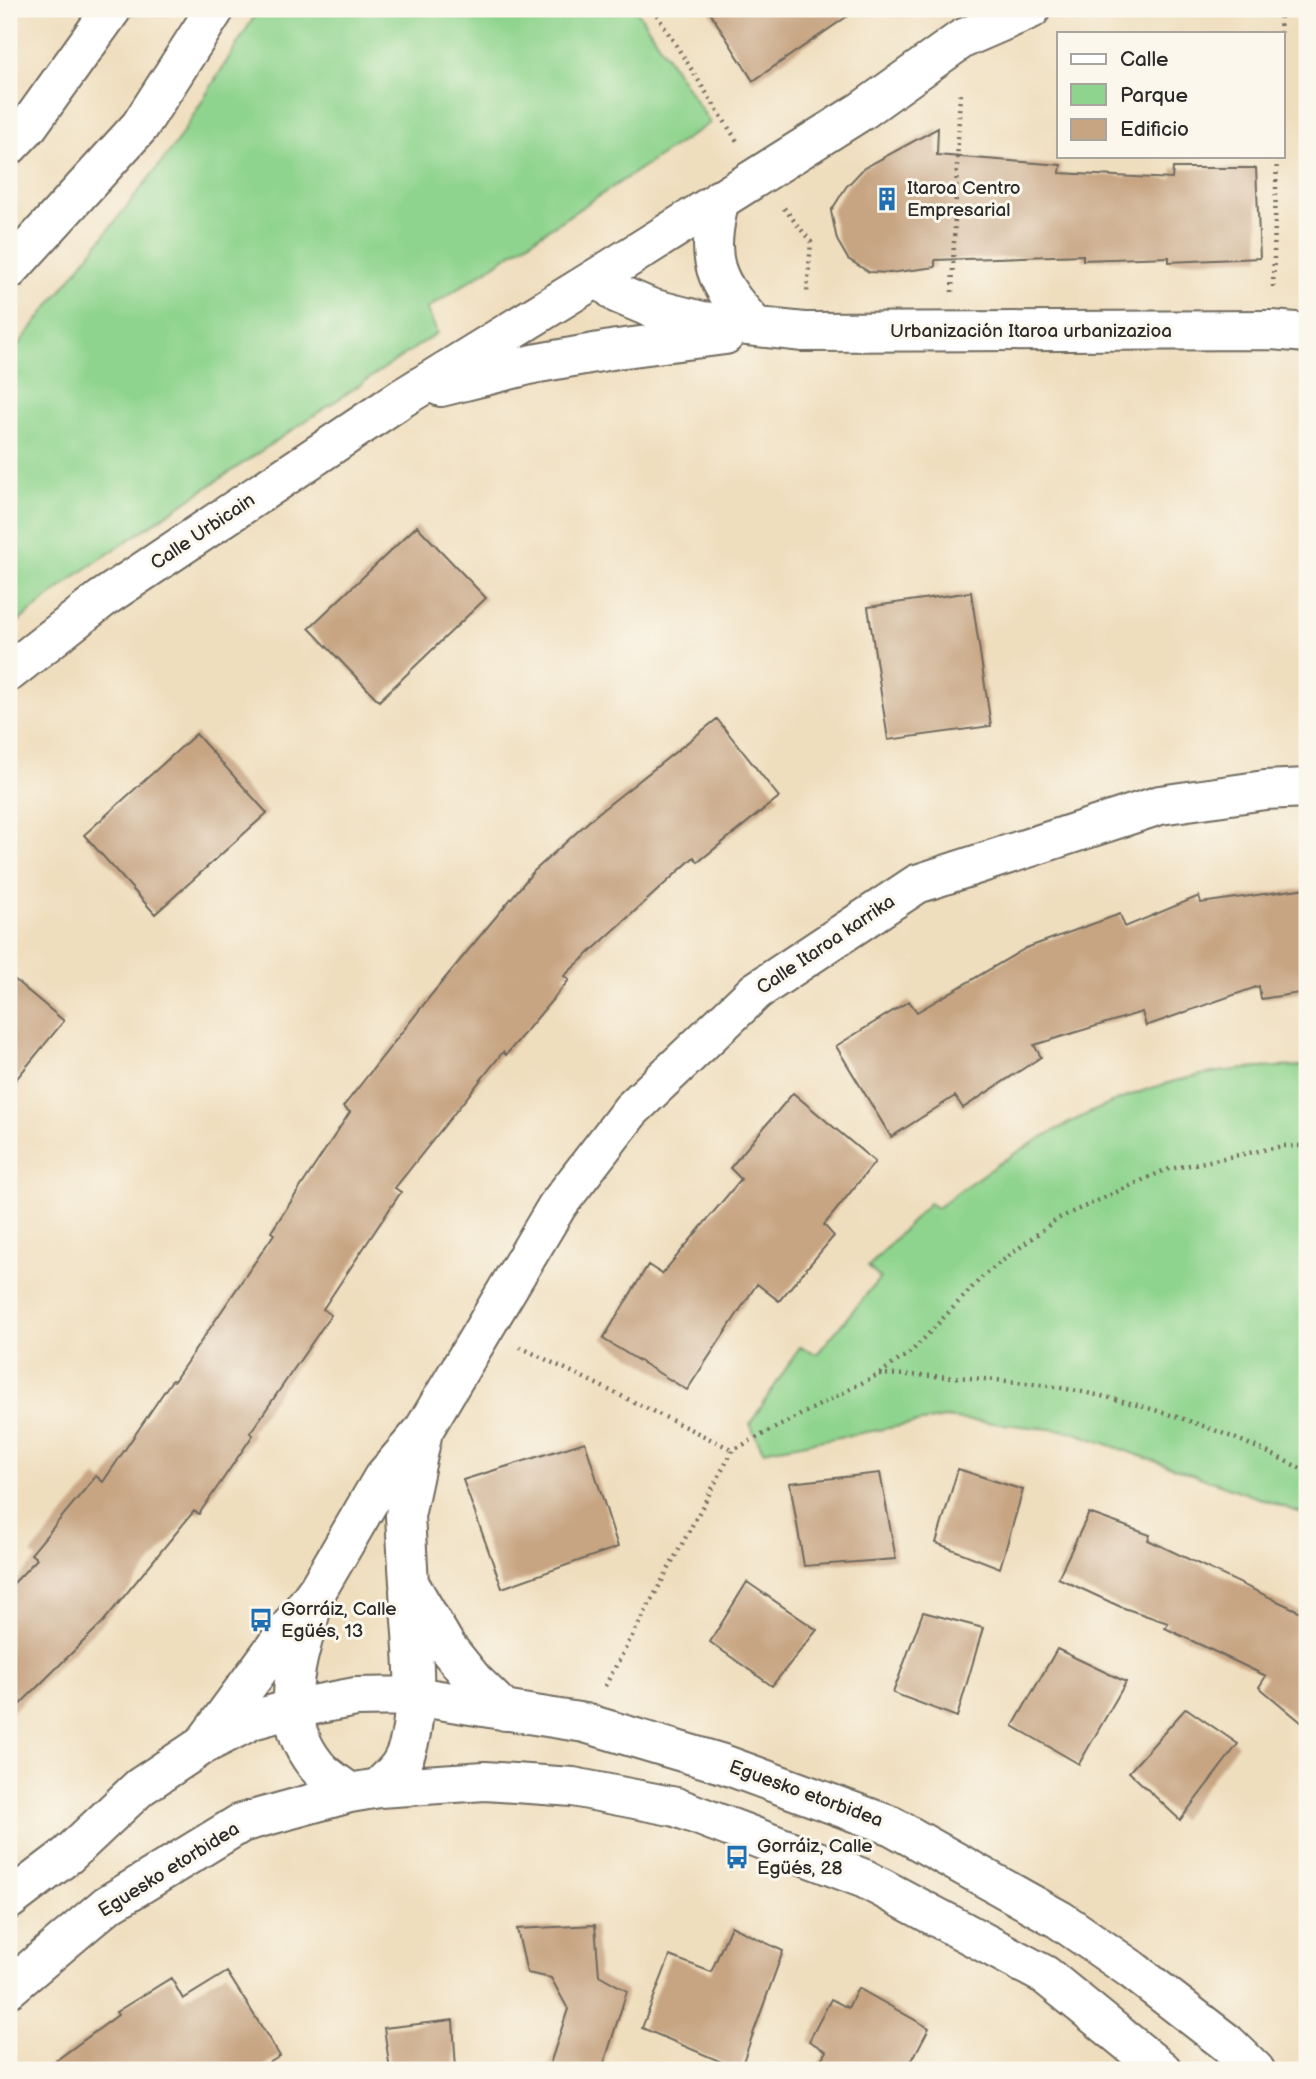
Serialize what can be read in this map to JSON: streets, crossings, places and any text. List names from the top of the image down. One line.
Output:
{"streets":{"main road":["Urbanización Itaroa urbanizazioa","Calle Urbicain","Calle Itaroa karrika","Eguesko etorbidea"]},"crossings":[["Urbanización Itaroa urbanizazioa","Calle Urbicain"],["Calle Itaroa karrika","Eguesko etorbidea"]],"places":{"building":["Itaroa Centro Empresarial"],"bus stop":["Gorráiz, Calle Egüés, 13","Gorráiz, Calle Egüés, 28"]},"legend":["Calle","Parque","Edificio"]}
